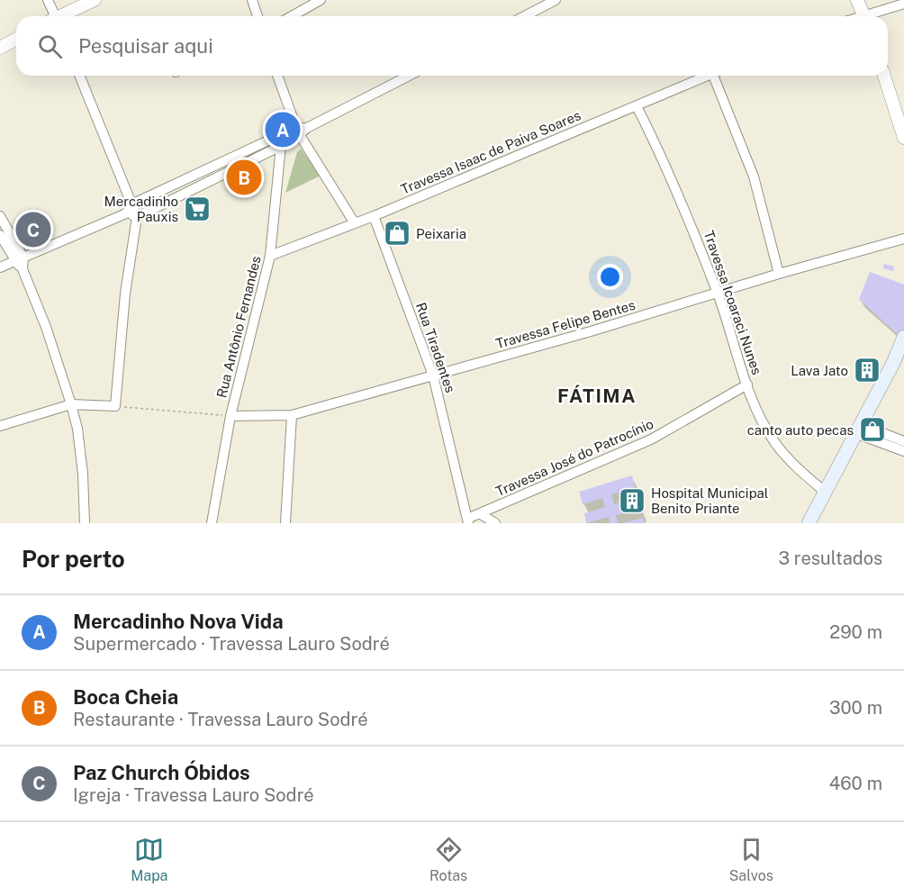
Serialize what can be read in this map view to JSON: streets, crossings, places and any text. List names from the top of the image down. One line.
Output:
{"streets":{"street":["Travessa Isaac de Paiva Soares","Travessa Icoaraci Nunes","Travessa Felipe Bentes","Rua Antônio Fernandes","Rua Tiradentes","Travessa José do Patrocínio"]},"crossings":[["Travessa Isaac de Paiva Soares","Travessa Icoaraci Nunes"],["Travessa Isaac de Paiva Soares","Rua Antônio Fernandes"],["Travessa Isaac de Paiva Soares","Rua Tiradentes"],["Travessa Icoaraci Nunes","Travessa Felipe Bentes"],["Travessa Icoaraci Nunes","Travessa José do Patrocínio"],["Travessa Felipe Bentes","Rua Antônio Fernandes"],["Travessa Felipe Bentes","Rua Tiradentes"],["Rua Tiradentes","Travessa José do Patrocínio"]],"districts":["FÁTIMA"],"places":{"supermarket":["Mercadinho Pauxis"],"shop":["Peixaria","canto auto pecas"],"building":["Lava Jato","Hospital Municipal Benito Priante"]},"page":{"search":"Pesquisar aqui","pins":["A","B","C"],"heading":["Por perto","3 resultados"],"list":[{"mark":"A","name":"Mercadinho Nova Vida","note":"Supermercado · Travessa Lauro Sodré","value":"290 m"},{"mark":"B","name":"Boca Cheia","note":"Restaurante · Travessa Lauro Sodré","value":"300 m"},{"mark":"C","name":"Paz Church Óbidos","note":"Igreja · Travessa Lauro Sodré","value":"460 m"}],"nav":["Mapa","Rotas","Salvos"]}}
